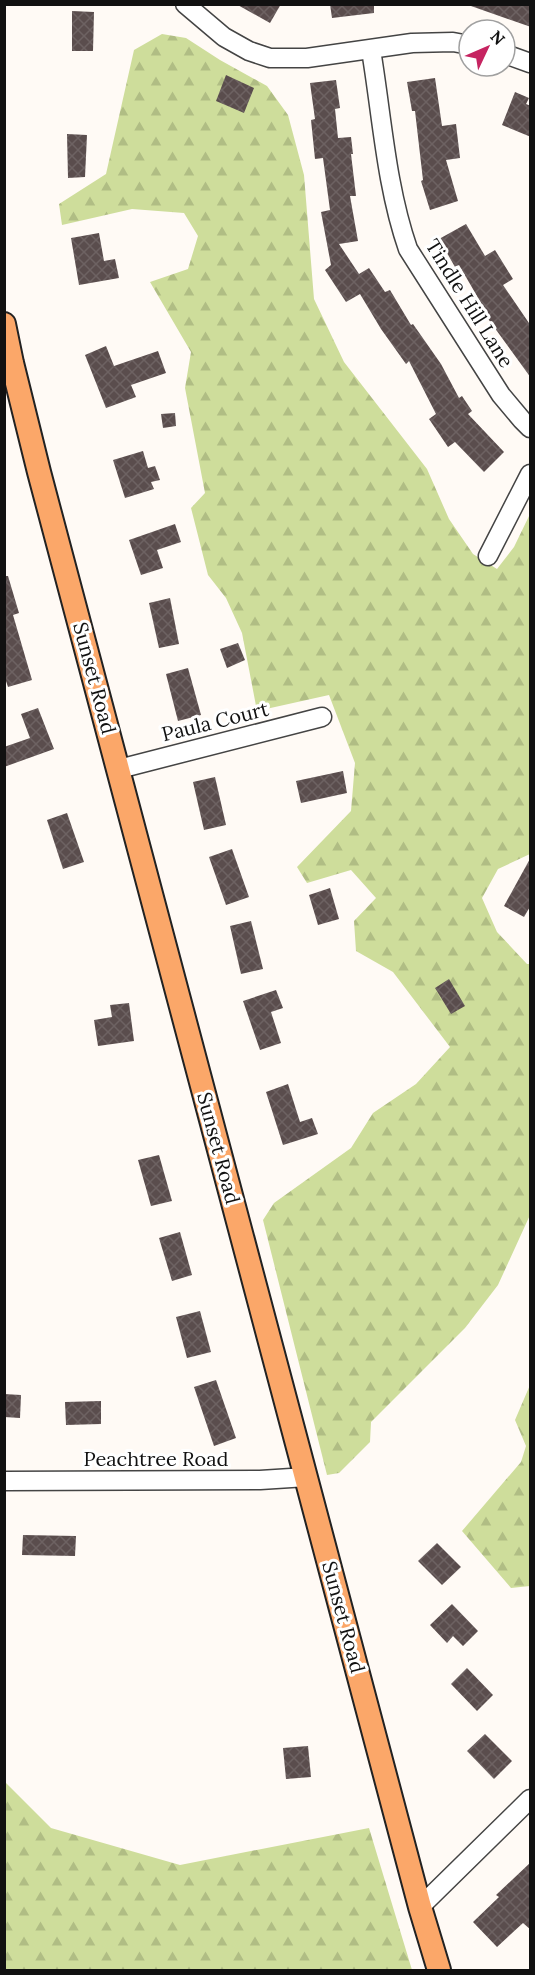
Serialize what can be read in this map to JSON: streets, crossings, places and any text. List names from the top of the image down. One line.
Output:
{"streets":{"main road":["Sunset Road"],"street":["Tindle Hill Lane","Paula Court","Peachtree Road"]},"crossings":[["Sunset Road","Paula Court"],["Sunset Road","Peachtree Road"]],"north":"top right"}
